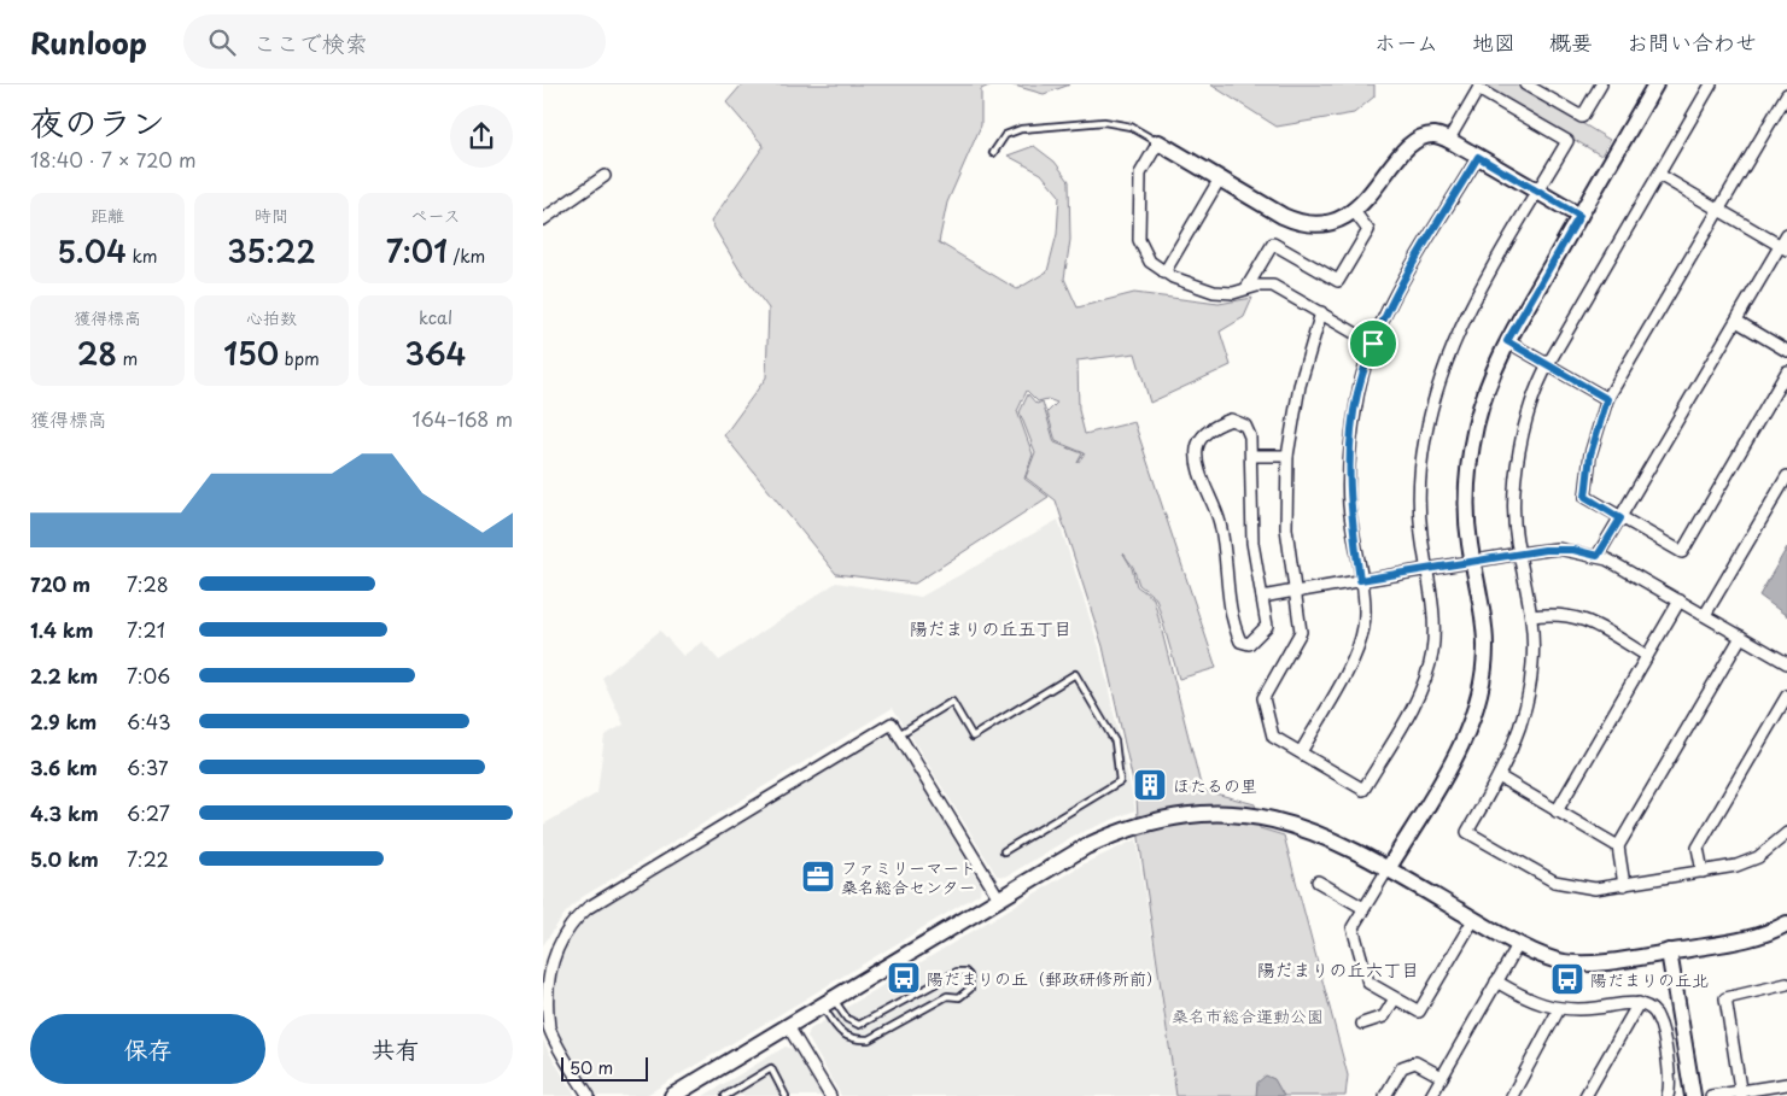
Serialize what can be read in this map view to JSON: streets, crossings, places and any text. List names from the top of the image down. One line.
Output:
{"districts":["陽だまりの丘五丁目","陽だまりの丘六丁目"],"parks":["桑名市総合運動公園"],"places":{"building":["ほたるの里"],"office":["ファミリーマート 桑名総合センター"],"bus stop":["陽だまりの丘（郵政研修所前）","陽だまりの丘北"]},"scale_bar":"50 m","page":{"header":"Runloop","search":"ここで検索","nav":["ホーム","地図","概要","お問い合わせ"],"heading":["夜のラン","18:40 · 7 × 720 m"],"stats":[["距離","5.04 km"],["時間","35:22"],["ペース","7:01 /km"],["獲得標高","28 m"],["心拍数","150 bpm"],["kcal","364"]],"chart":["獲得標高","164–168 m"],"list":[{"name":"720 m","note":"7:28"},{"name":"1.4 km","note":"7:21"},{"name":"2.2 km","note":"7:06"},{"name":"2.9 km","note":"6:43"},{"name":"3.6 km","note":"6:37"},{"name":"4.3 km","note":"6:27"},{"name":"5.0 km","note":"7:22"}],"buttons":["保存","共有"],"scale":"50 m"}}
